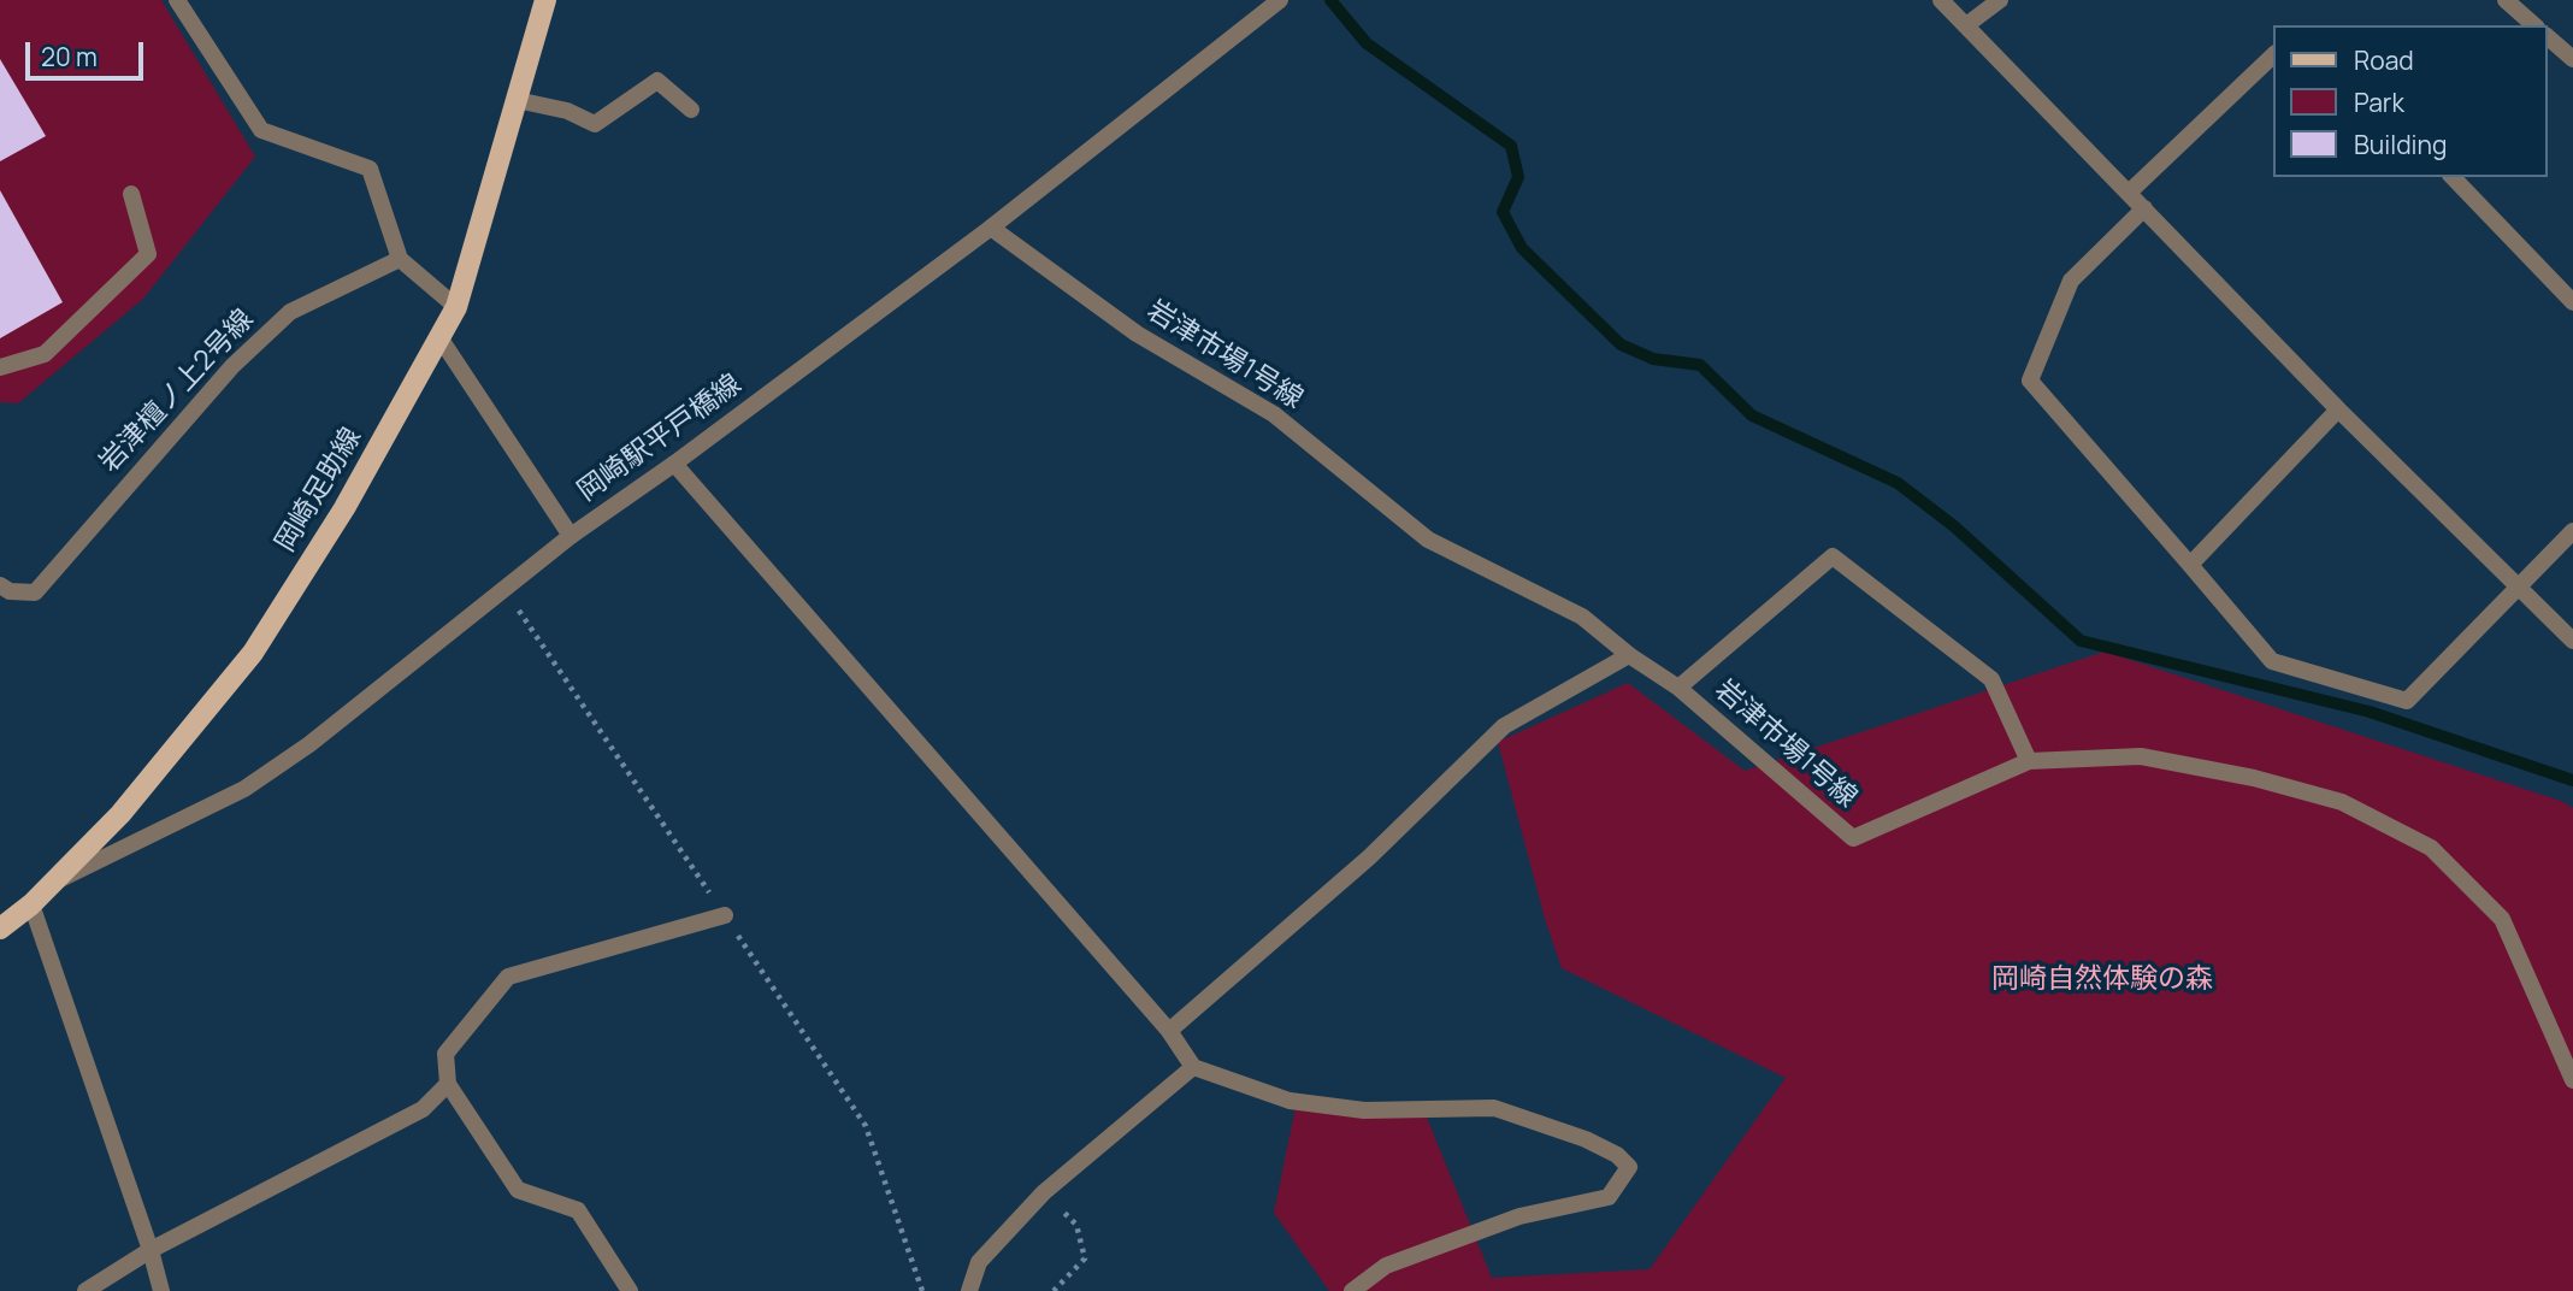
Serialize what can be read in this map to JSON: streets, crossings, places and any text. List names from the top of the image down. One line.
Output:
{"streets":{"main road":["岡崎足助線"],"street":["岩津市場1号線","岩津檀ノ上2号線","岡崎駅平戸橋線"]},"crossings":[["岩津市場1号線","岡崎駅平戸橋線"],["岡崎駅平戸橋線","岡崎足助線"]],"parks":["岡崎自然体験の森"],"legend":["Road","Park","Building"],"scale_bar":"20 m"}
